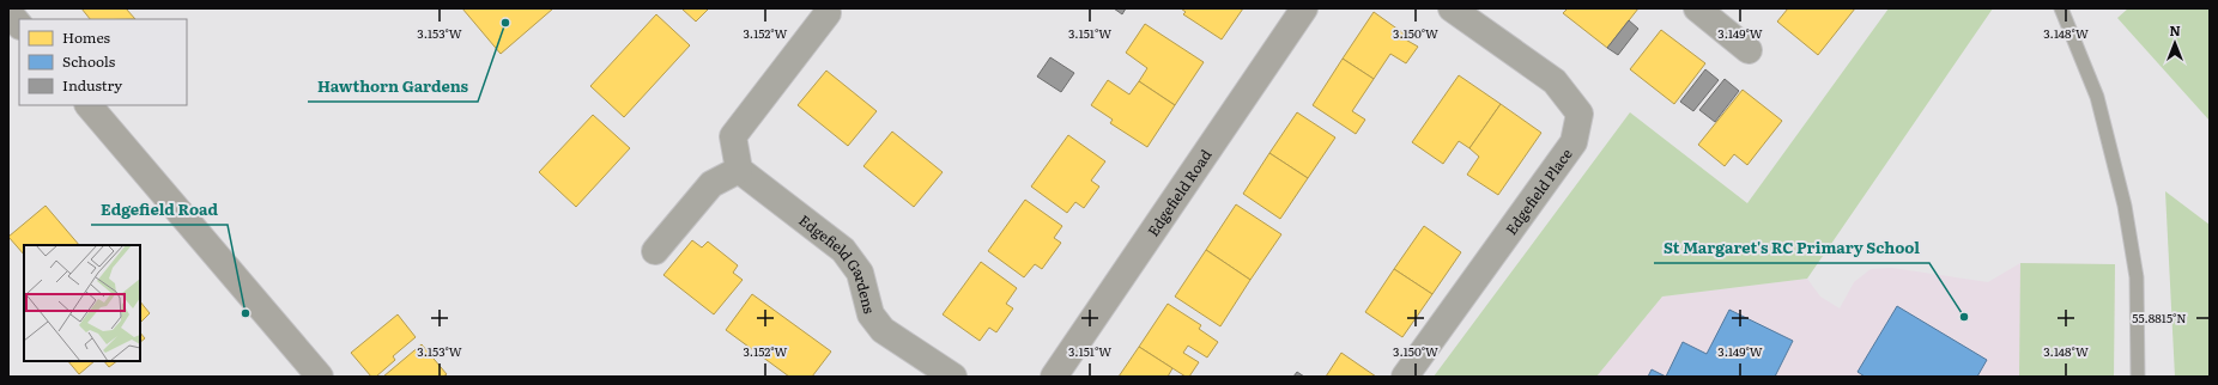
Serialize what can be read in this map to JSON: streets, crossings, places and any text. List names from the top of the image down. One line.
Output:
{"streets":{"street":["Edgefield Place","Edgefield Road","Edgefield Gardens"]},"places":["Hawthorn Gardens","Edgefield Road","St Margaret's RC Primary School"],"legend":["Homes","Schools","Industry"],"north":"top","coordinates":["3.153°W","3.152°W","3.151°W","3.150°W","3.149°W","3.148°W","55.8815°N"]}
